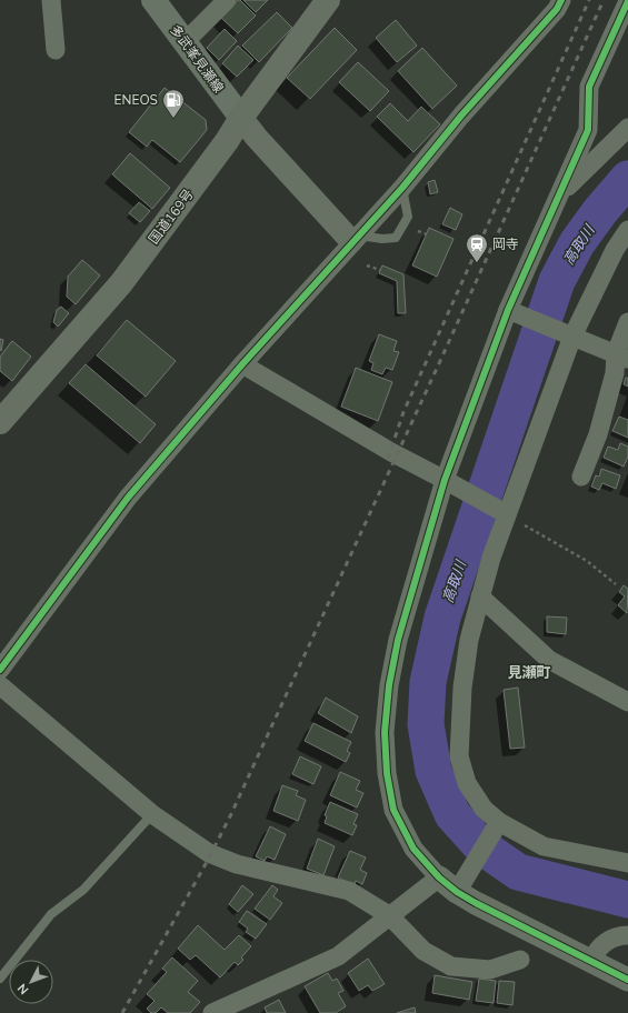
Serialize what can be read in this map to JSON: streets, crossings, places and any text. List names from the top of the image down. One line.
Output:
{"streets":{"highway":["国道169号"],"main road":["多武峯見瀬線"]},"crossings":[["多武峯見瀬線","国道169号"]],"districts":["見瀬町"],"water":["高取川"],"places":{"fuel station":["ENEOS"],"station":["岡寺"]},"north":"bottom left"}
